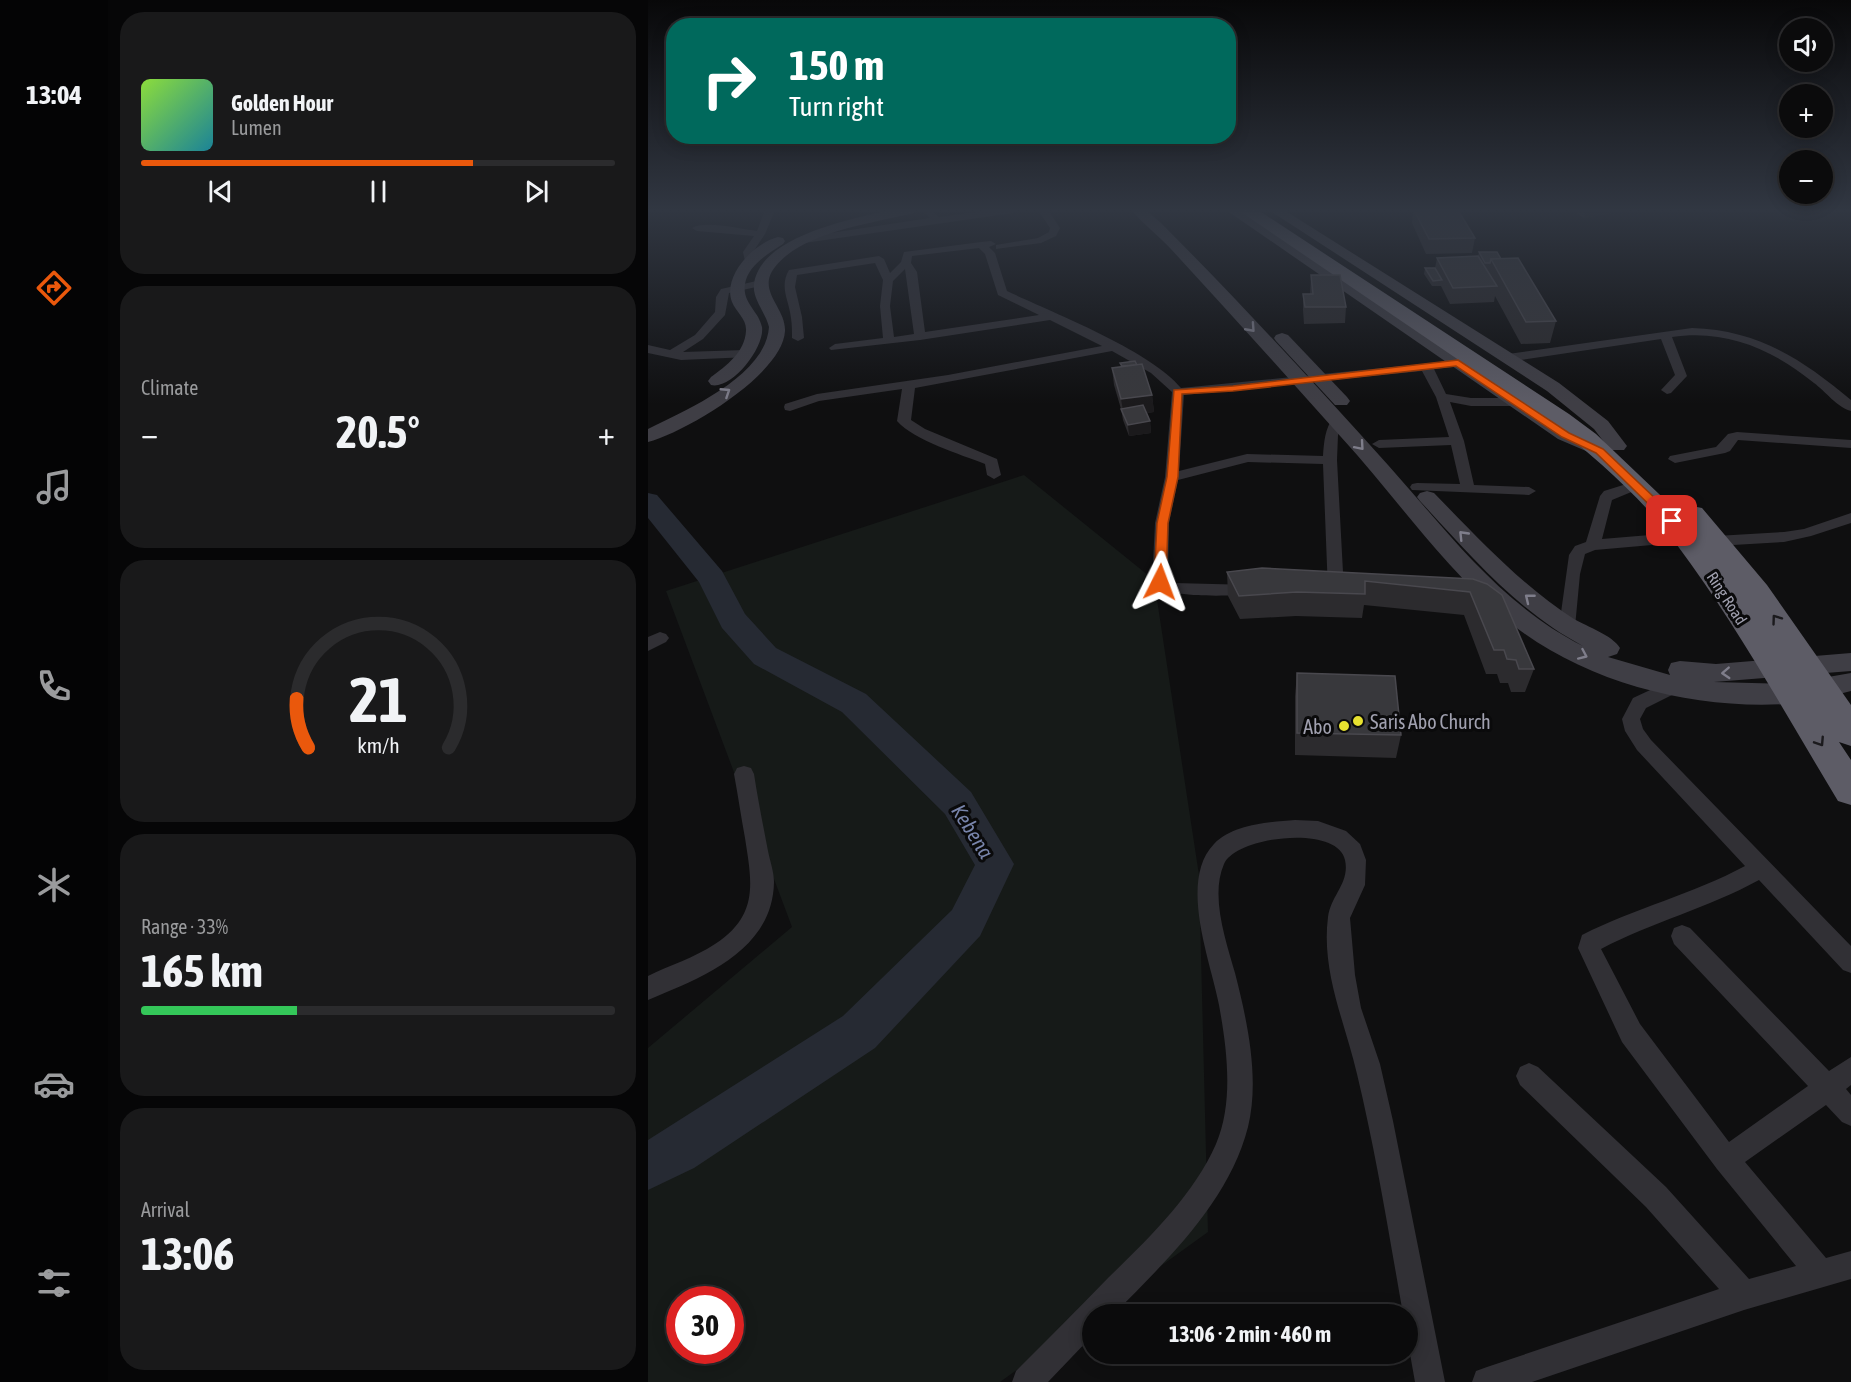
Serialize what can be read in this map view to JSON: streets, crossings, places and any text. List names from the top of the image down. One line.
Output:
{"streets":{"highway":["Ring Road"]},"water":["Kebena"],"places":["Saris Abo Church","Abo"],"page":{"tabs":"13:04","map_buttons":["+","−"],"turn":["150 m","Turn right"],"song":["Golden Hour","Lumen"],"tile":["Climate",["Range · 33%","165 km"],["Arrival","13:06"]],"heat":["−","20.5°","+"],"limit":"30","trip":"13:06 · 2 min · 460 m","gauge":["21","km/h"]}}
